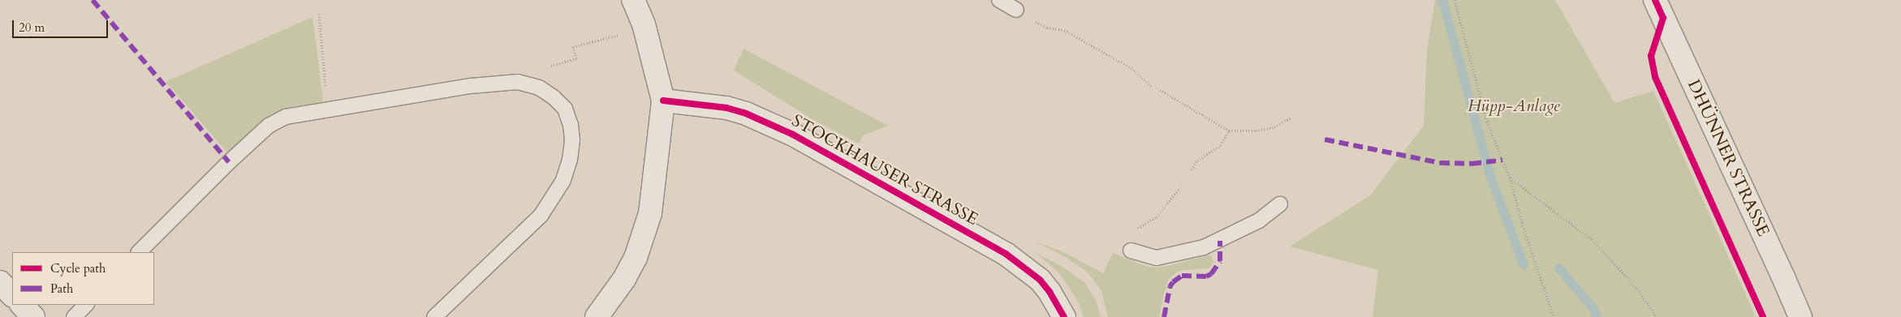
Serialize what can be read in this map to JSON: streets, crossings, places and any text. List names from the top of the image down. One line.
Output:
{"streets":{"street":["DHÜNNER STRASSE","STOCKHAUSER STRASSE"]},"parks":["Hüpp-Anlage"],"legend":["Cycle path","Path"],"scale_bar":"20 m"}
